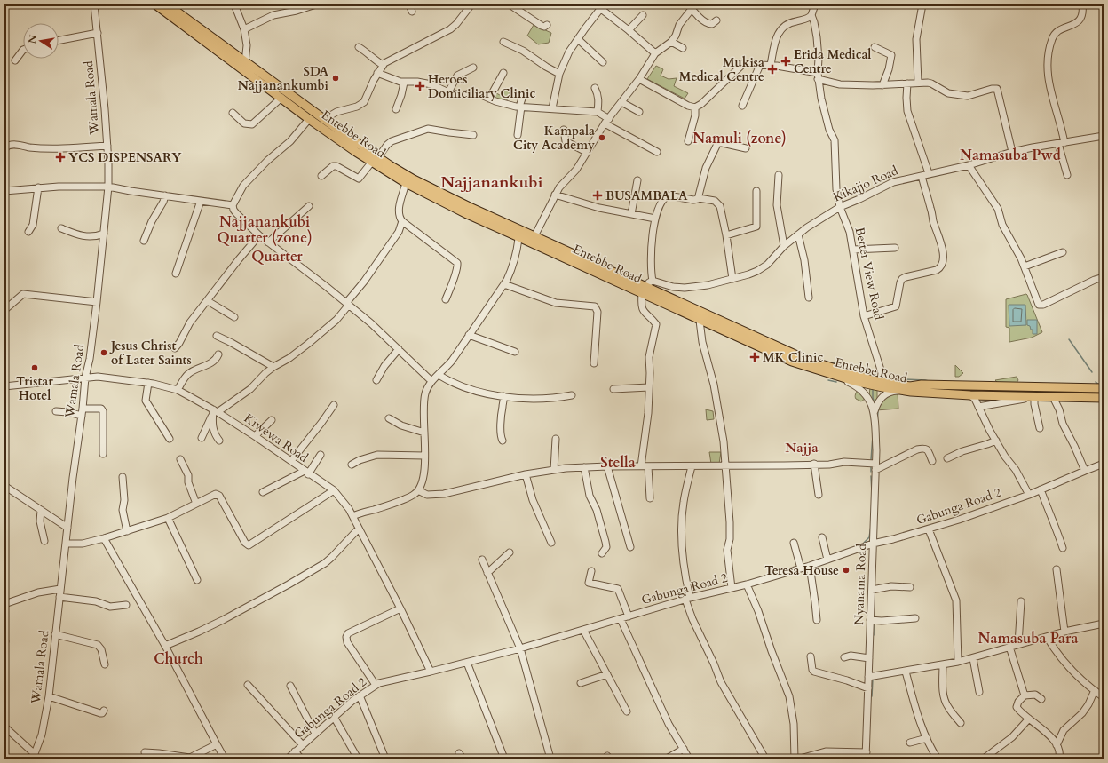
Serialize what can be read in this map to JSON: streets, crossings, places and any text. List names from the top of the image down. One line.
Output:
{"streets":{"main road":["Entebbe Road"],"street":["Wamala Road","Kikajjo Road","Better View Road","Kiwewa Road","Gabunga Road 2","Nyanama Road"]},"crossings":[["Wamala Road","Kiwewa Road"],["Entebbe Road","Better View Road"],["Entebbe Road","Nyanama Road"],["Kikajjo Road","Better View Road"],["Kiwewa Road","Gabunga Road 2"],["Gabunga Road 2","Nyanama Road"]],"districts":["Namuli (zone)","Namasuba Pwd","Najjanankubi","Najjanankubi Quarter (zone)","Quarter","Najja","Stella","Namasuba Para","Church"],"places":{"health":["Erida Medical Centre","Mukisa Medical Centre","Heroes Domiciliary Clinic","YCS DISPENSARY","BUSAMBALA","MK Clinic"],"other":["SDA Najjanankumbi","Kampala City Academy","Jesus Christ of Later Saints","Tristar Hotel","Teresa House"]},"north":"left"}
